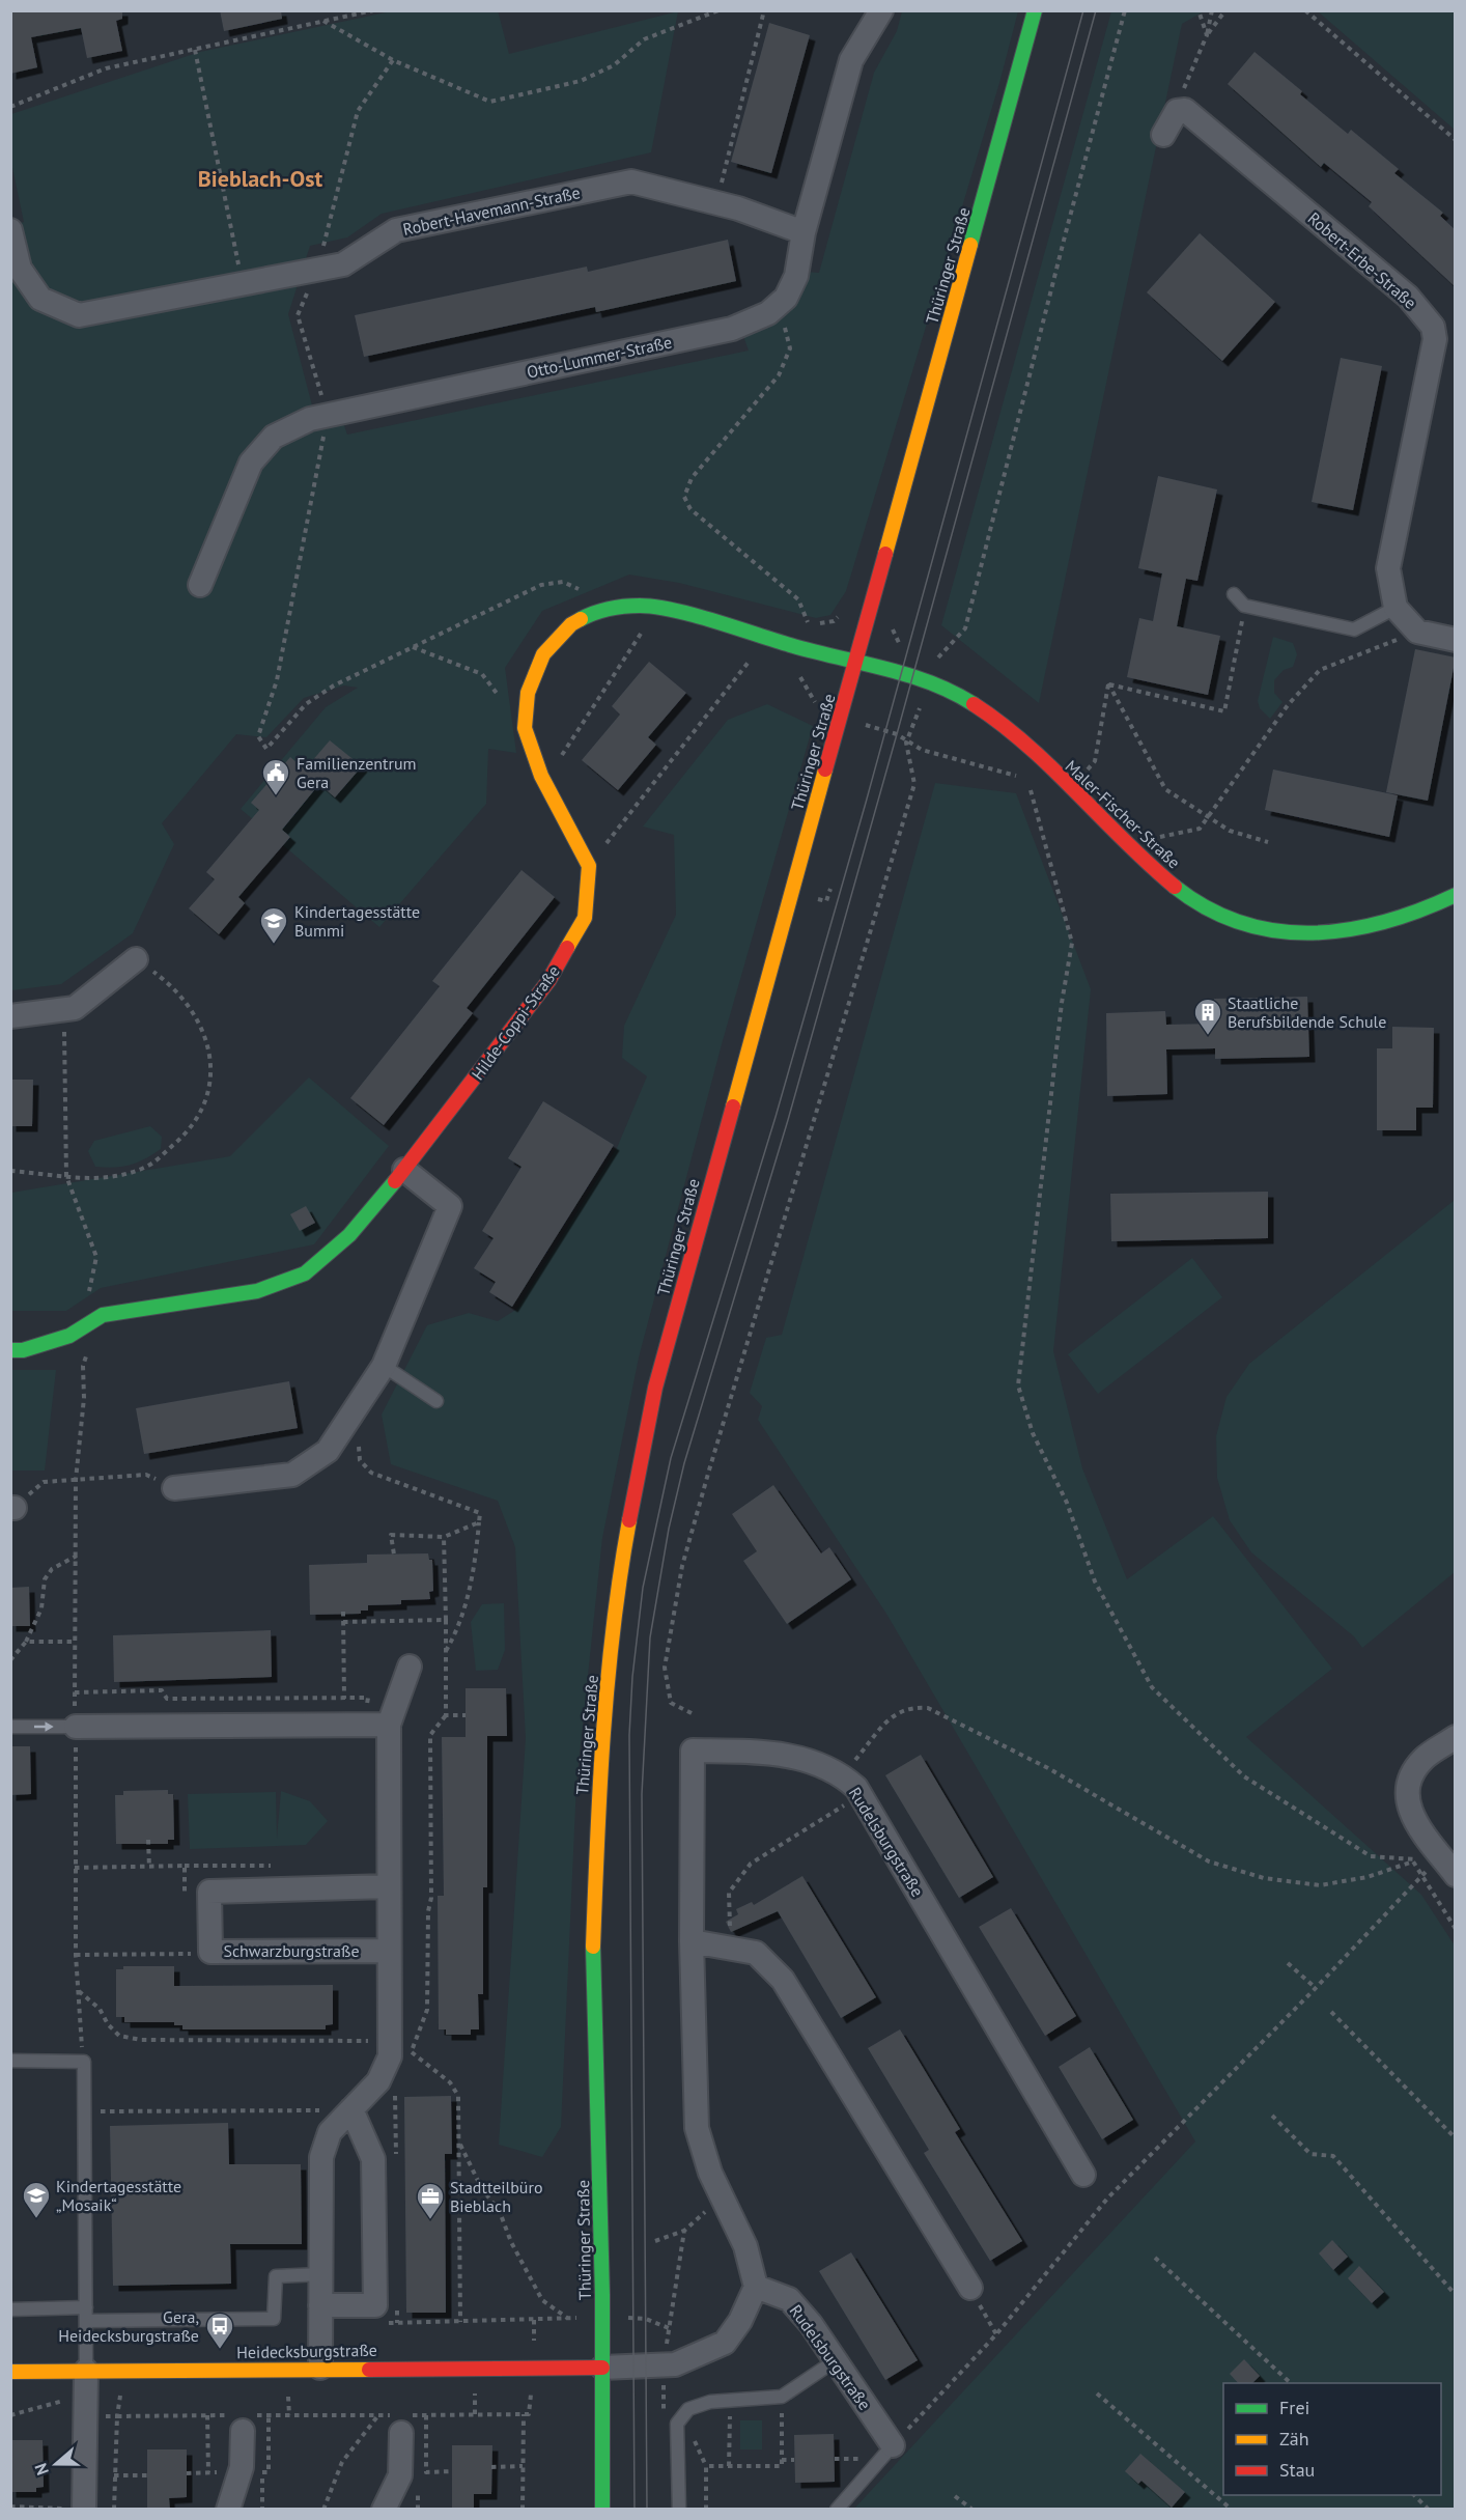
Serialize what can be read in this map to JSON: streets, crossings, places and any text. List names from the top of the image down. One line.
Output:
{"streets":{"street":["Robert-Havemann-Straße","Robert-Erbe-Straße","Thüringer Straße","Otto-Lummer-Straße","Maler-Fischer-Straße","Hilde-Coppi-Straße","Rudelsburgstraße","Schwarzburgstraße","Heidecksburgstraße"]},"crossings":[["Robert-Havemann-Straße","Otto-Lummer-Straße"],["Thüringer Straße","Maler-Fischer-Straße"],["Thüringer Straße","Heidecksburgstraße"]],"districts":["Bieblach-Ost"],"places":{"public building":["Familienzentrum Gera"],"school or university":["Kindertagesstätte Bummi","Kindertagesstätte „Mosaik“"],"building":["Staatliche Berufsbildende Schule"],"office":["Stadtteilbüro Bieblach"],"bus stop":["Gera, Heidecksburgstraße"]},"legend":["Frei","Zäh","Stau"],"north":"left"}
